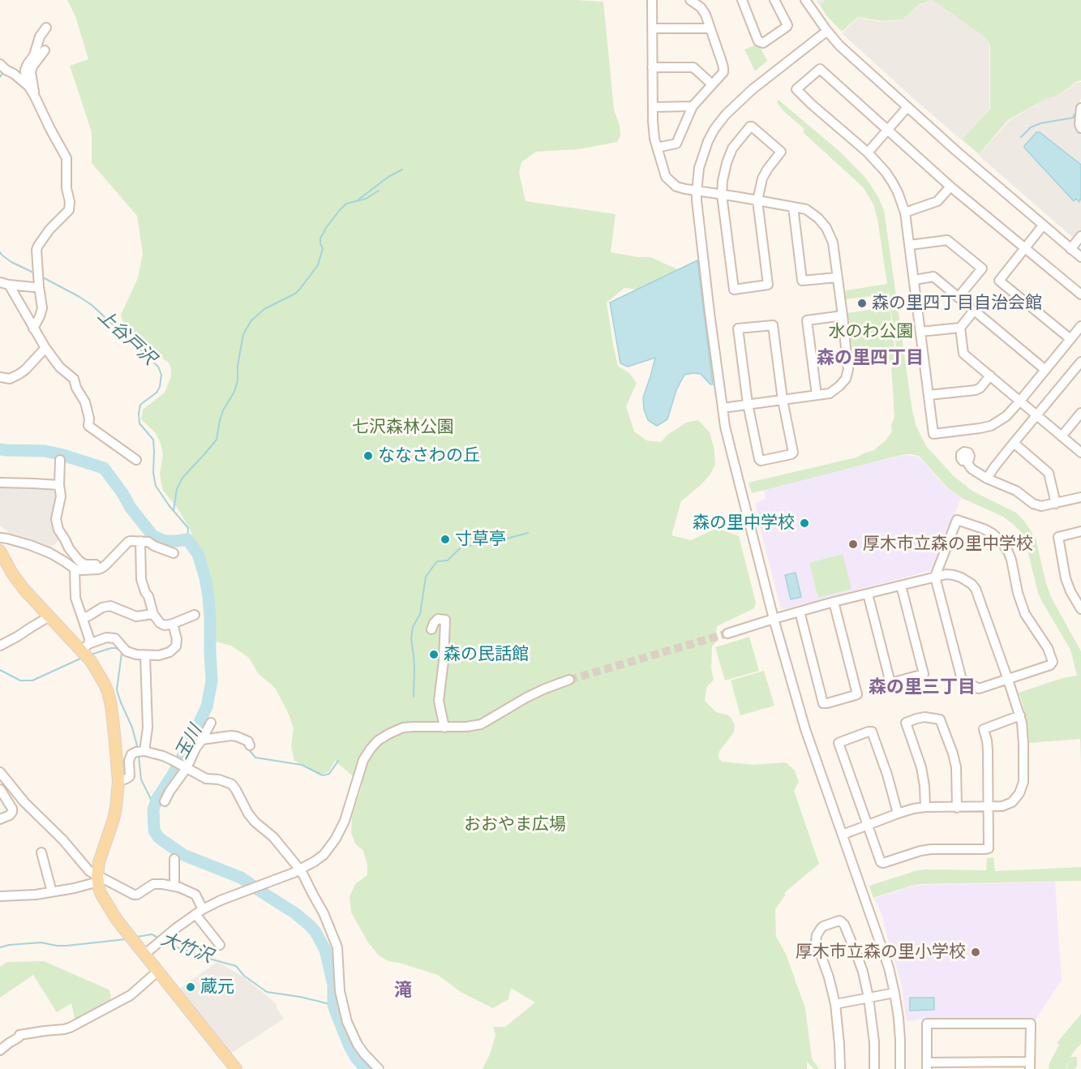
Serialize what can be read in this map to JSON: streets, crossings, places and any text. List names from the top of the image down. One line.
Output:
{"districts":["森の里四丁目","森の里三丁目","滝"],"water":["上谷戸沢","玉川","大竹沢"],"parks":["水のわ公園","七沢森林公園","おおやま広場"],"places":["森の里四丁目自治会館","ななさわの丘","森の里中学校","寸草亭","厚木市立森の里中学校","森の民話館","厚木市立森の里小学校","蔵元"]}
